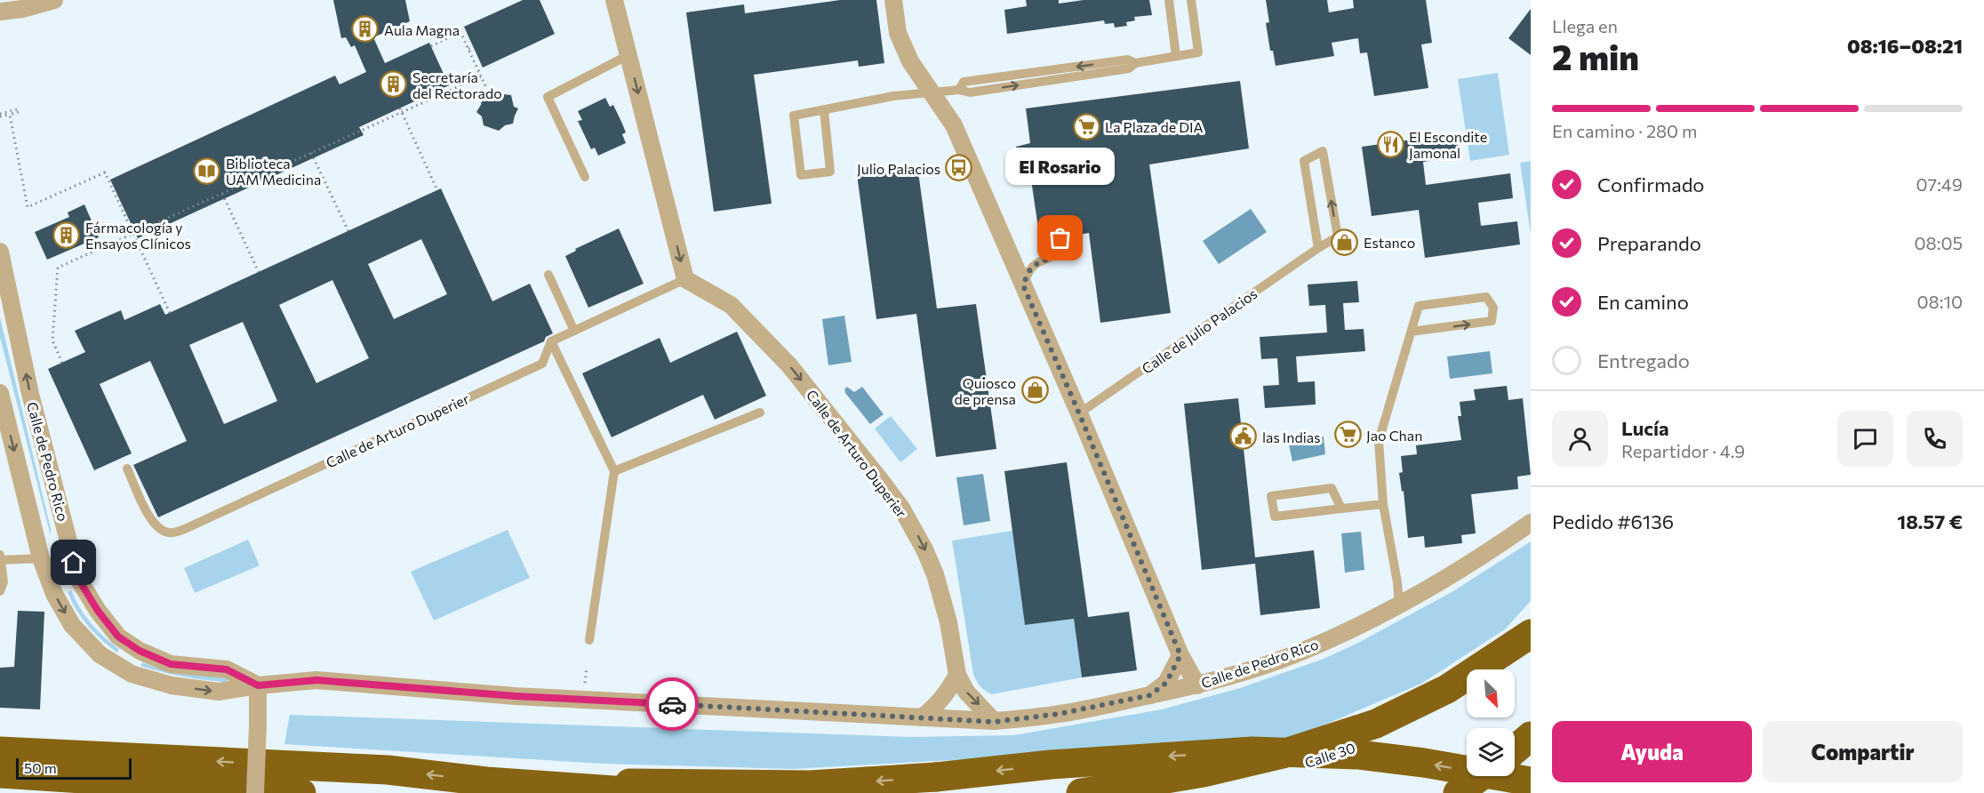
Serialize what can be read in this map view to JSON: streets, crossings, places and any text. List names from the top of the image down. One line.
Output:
{"streets":{"highway":["Calle 30"],"street":["Calle de Arturo Duperier","Calle de Pedro Rico"],"lane":["Calle de Julio Palacios"]},"crossings":[["Calle de Arturo Duperier","Calle de Pedro Rico"]],"one_way":["Calle de Arturo Duperier"],"places":{"building":["Aula Magna","Secretaría del Rectorado","Fármacología y Ensayos Clínicos"],"supermarket":["La Plaza de DIA","Jao Chan"],"restaurant":["El Escondite Jamonal"],"bus stop":["Julio Palacios"],"library":["Biblioteca UAM Medicina"],"other":["El Rosario"],"shop":["Estanco","Quiosco de prensa"],"public building":["las Indias"]},"scale_bar":"50 m","north":"bottom right","page":{"heading":["2 min","Llega en","08:16–08:21"],"panel":["Lucía","Repartidor · 4.9","Pedido #6136","18.57 €"],"bar":"En camino · 280 m","bubble":"El Rosario","list":[["Confirmado","07:49"],["Preparando","08:05"],["En camino","08:10"],"Entregado"],"buttons":["Ayuda","Compartir"],"scale":"50 m"}}
